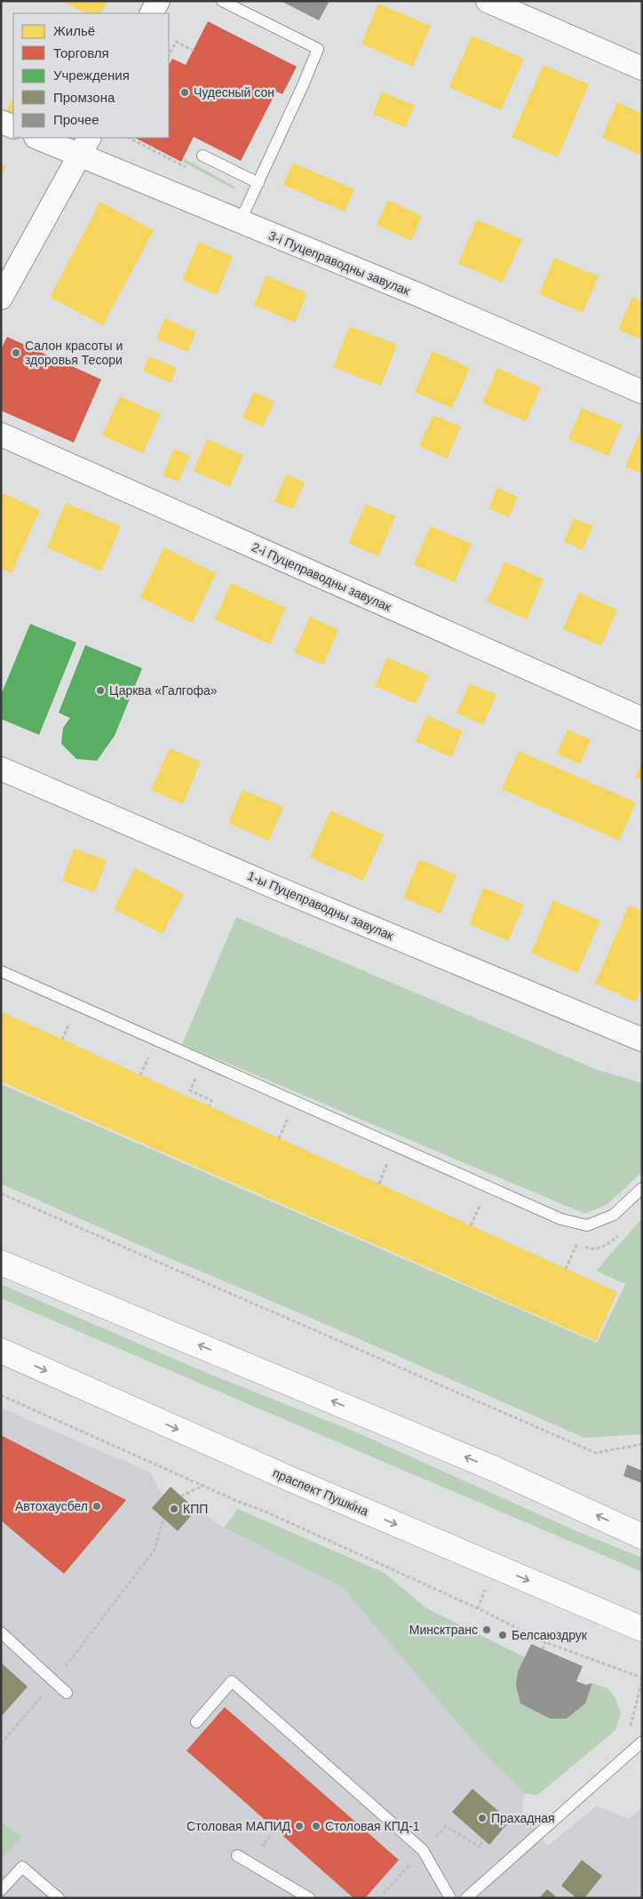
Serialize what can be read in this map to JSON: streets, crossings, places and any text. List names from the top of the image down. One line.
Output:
{"streets":{"main road":["праспект Пушкіна"],"street":["3-і Пуцеправодны завулак","2-і Пуцеправодны завулак","1-ы Пуцеправодны завулак"]},"places":["Чудесный сон","Салон красоты и здоровья Тесори","Царква «Галгофа»","Автохаусбел","КПП","Минсктранс","Белсаюздрук","Прахадная","Столовая МАПИД","Столовая КПД-1"],"legend":["Жильё","Торговля","Учреждения","Промзона","Прочее"]}
